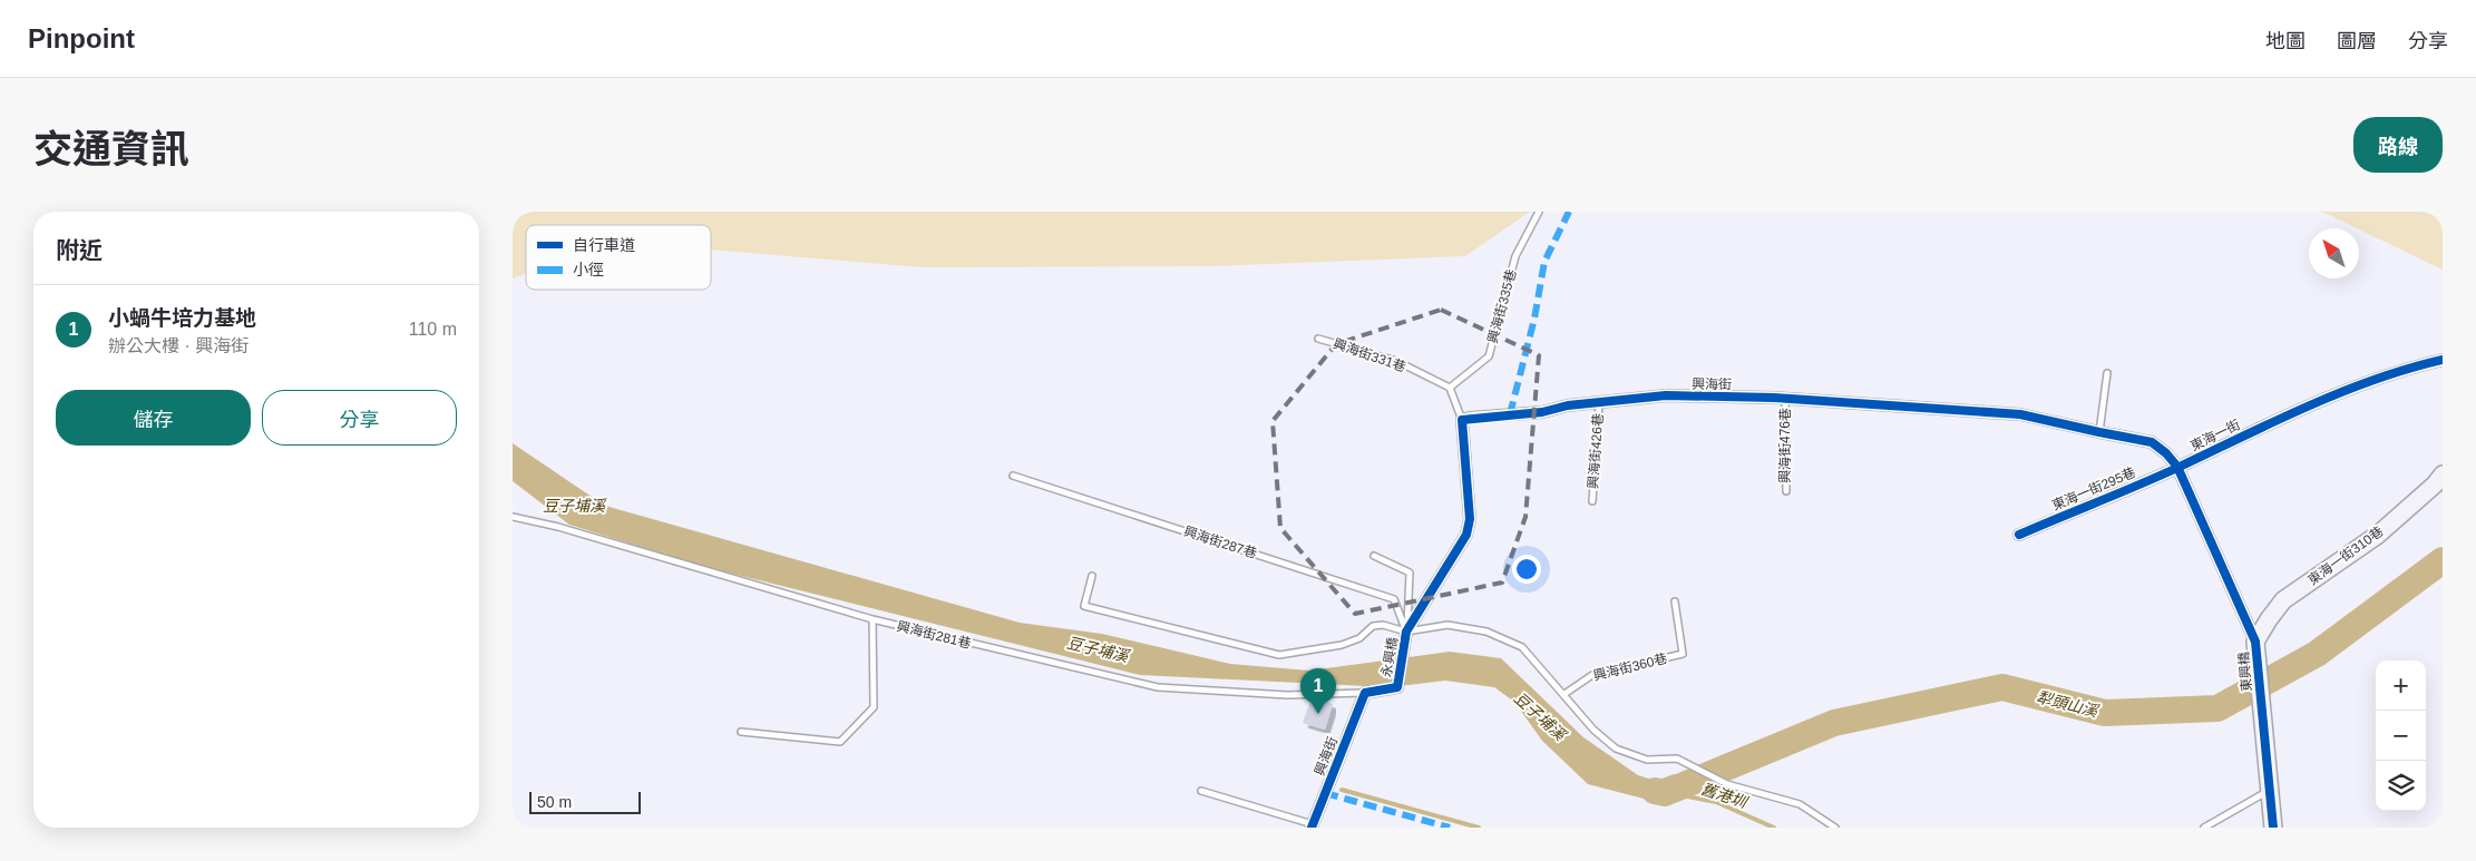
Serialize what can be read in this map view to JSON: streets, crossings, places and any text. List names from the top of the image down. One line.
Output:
{"streets":{"street":["興海街","東海一街","東海一街295巷","東海一街310巷","永興橋","東興橋"],"lane":["興海街335巷","興海街331巷","興海街476巷","興海街426巷","興海街287巷","興海街281巷","興海街360巷"]},"crossings":[["興海街335巷","興海街331巷"],["興海街","東海一街"],["興海街","興海街476巷"],["興海街","興海街426巷"],["興海街","東海一街295巷"],["興海街","興海街281巷"],["興海街","永興橋"],["東海一街","東海一街295巷"],["興海街287巷","永興橋"],["東海一街310巷","東興橋"],["興海街281巷","永興橋"]],"water":["豆子埔溪","犁頭山溪","舊港圳"],"legend":["自行車道","小徑"],"scale_bar":"50 m","north":"top left","page":{"header":"Pinpoint","nav":["地圖","圖層","分享"],"title":"交通資訊","buttons":["路線",["儲存","分享"]],"heading":"附近","list":[{"mark":"1","name":"小蝸牛培力基地","note":"辦公大樓 · 興海街","value":"110 m"}],"map_buttons":["+","−"],"pins":"1","scale":"50 m"}}
